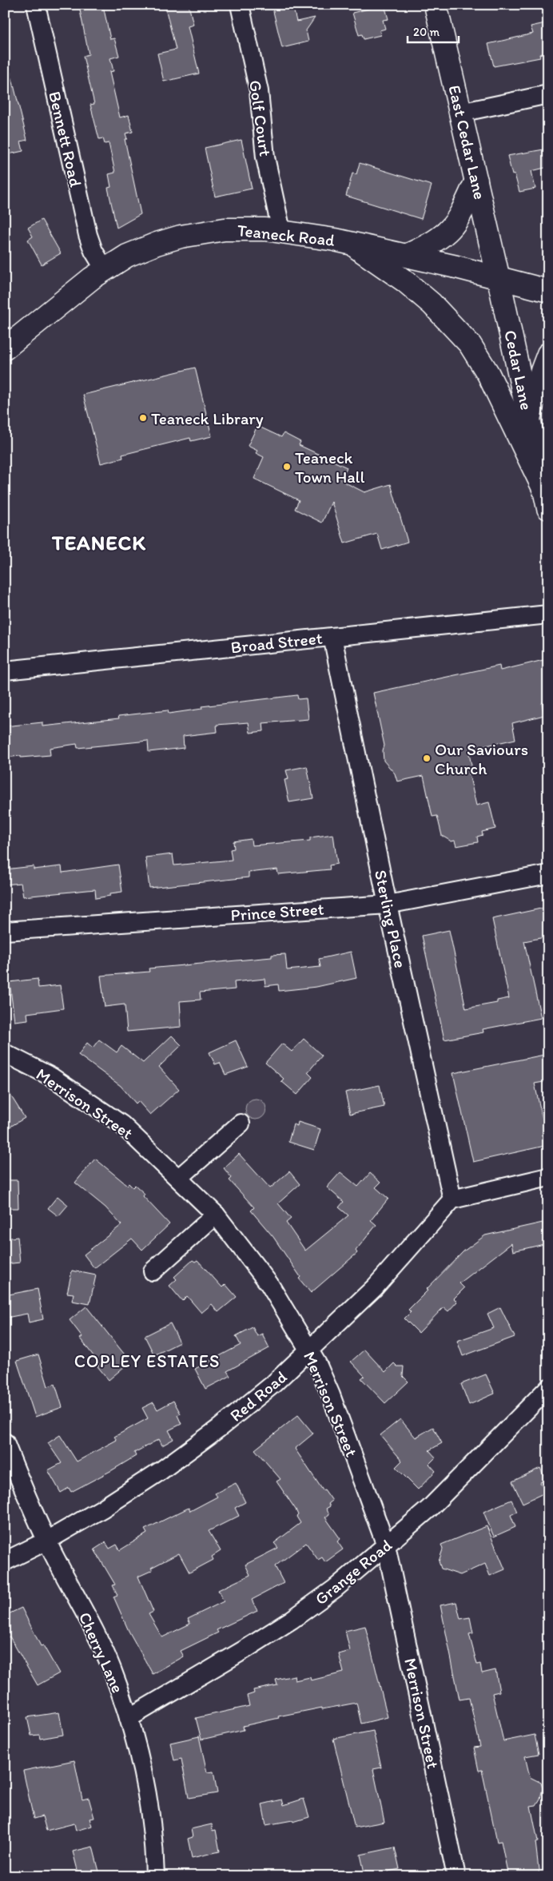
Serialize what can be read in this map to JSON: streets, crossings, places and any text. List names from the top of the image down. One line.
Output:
{"streets":{"main road":["East Cedar Lane","Teaneck Road","Cedar Lane"],"street":["Golf Court","Bennett Road","Broad Street","Prince Street","Sterling Place","Merrison Street","Red Road","Grange Road","Cherry Lane"]},"crossings":[["Golf Court","Teaneck Road"],["Bennett Road","Teaneck Road"],["East Cedar Lane","Teaneck Road"],["East Cedar Lane","Cedar Lane"],["Teaneck Road","Cedar Lane"],["Broad Street","Sterling Place"],["Prince Street","Sterling Place"],["Sterling Place","Red Road"],["Merrison Street","Red Road"],["Merrison Street","Grange Road"],["Red Road","Cherry Lane"],["Grange Road","Cherry Lane"]],"districts":["TEANECK","COPLEY ESTATES"],"places":["Teaneck Library","Teaneck Town Hall","Our Saviours Church"],"scale_bar":"20 m"}
